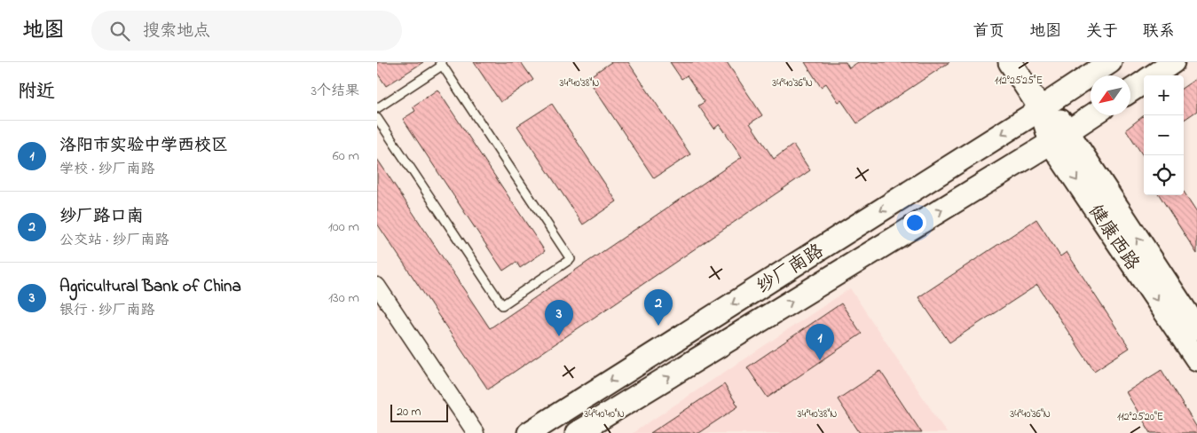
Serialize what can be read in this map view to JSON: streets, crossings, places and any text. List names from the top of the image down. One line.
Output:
{"streets":{"main road":["健康西路","纱厂南路"]},"crossings":[["健康西路","纱厂南路"]],"scale_bar":"20 m","north":"bottom left","page":{"header":"地图","search":"搜索地点","nav":["首页","地图","关于","联系"],"heading":["附近","3个结果"],"map_buttons":["+","−"],"list":[{"mark":"1","name":"洛阳市实验中学西校区","note":"学校 · 纱厂南路","value":"60 m"},{"mark":"2","name":"纱厂路口南","note":"公交站 · 纱厂南路","value":"100 m"},{"mark":"3","name":"Agricultural Bank of China","note":"银行 · 纱厂南路","value":"130 m"}],"pins":["2","3","1"],"scale":"20 m"},"coordinates":["112°25'25\"E","34°40'38\"N","34°40'36\"N","34°40'40\"N","112°25'20\"E"]}
